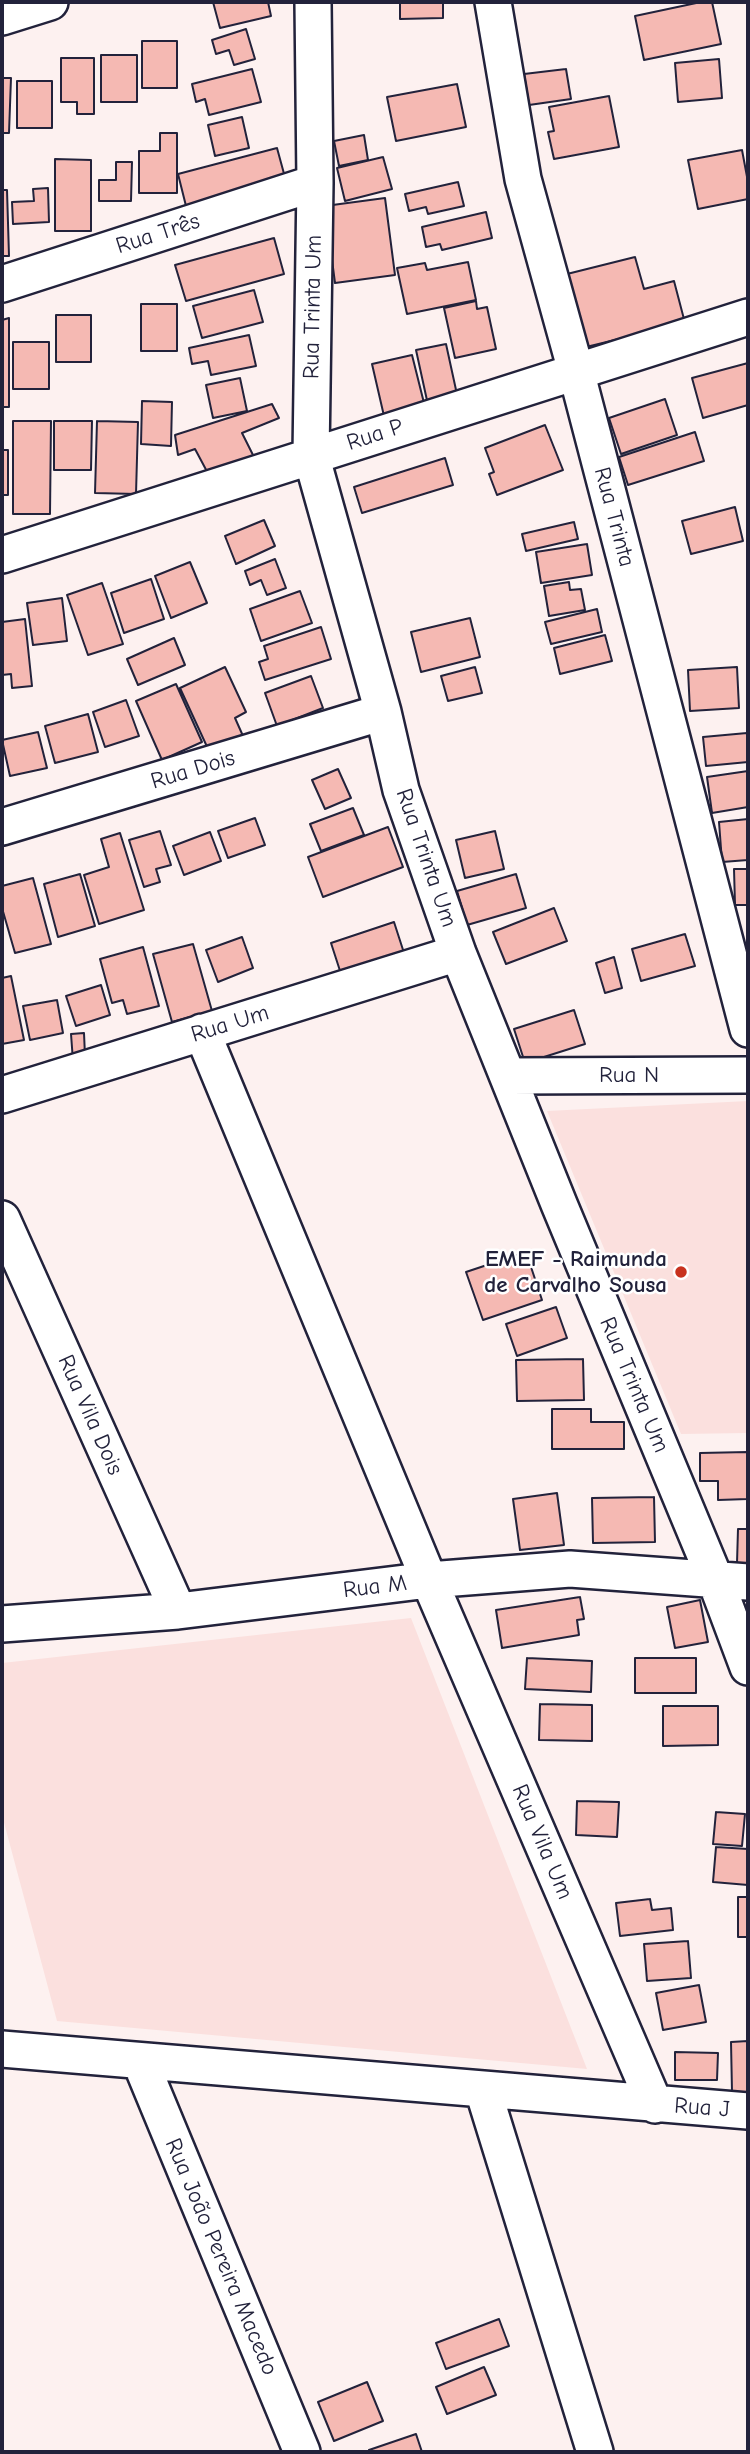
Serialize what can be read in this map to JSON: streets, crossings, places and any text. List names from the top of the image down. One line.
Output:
{"streets":{"street":["Rua Três","Rua Trinta Um","Rua P","Rua Trinta","Rua Dois","Rua Um","Rua N","Rua Vila Dois","Rua M","Rua Vila Um","Rua J","Rua João Pereira Macedo"]},"crossings":[["Rua Três","Rua Trinta Um"],["Rua Trinta Um","Rua P"],["Rua Trinta Um","Rua Dois"],["Rua Trinta Um","Rua Um"],["Rua Trinta Um","Rua N"],["Rua Trinta Um","Rua M"],["Rua P","Rua Trinta"],["Rua Um","Rua Vila Um"],["Rua Vila Dois","Rua M"],["Rua M","Rua Vila Um"],["Rua Vila Um","Rua J"],["Rua J","Rua João Pereira Macedo"]],"places":["EMEF - Raimunda de Carvalho Sousa"]}
